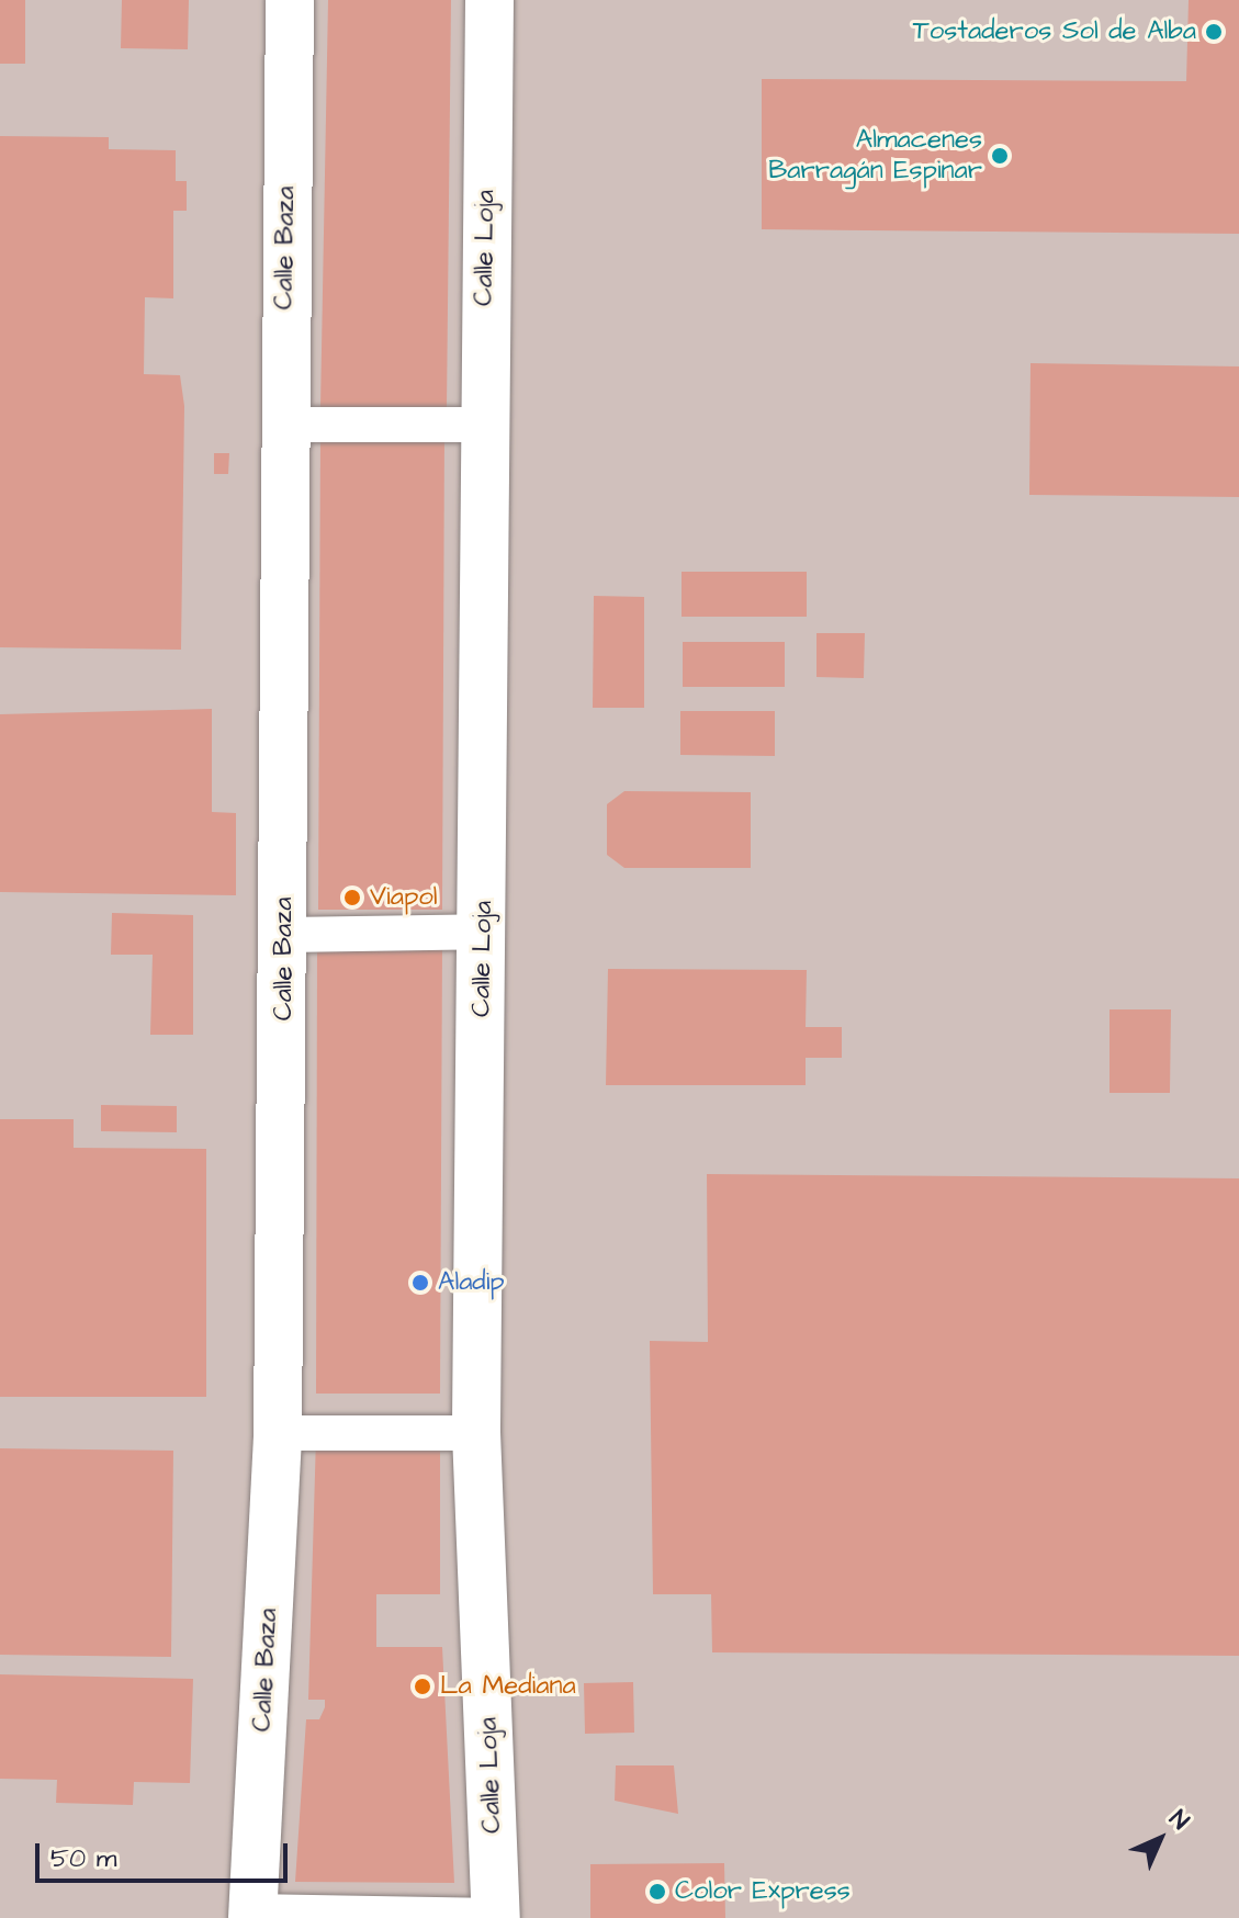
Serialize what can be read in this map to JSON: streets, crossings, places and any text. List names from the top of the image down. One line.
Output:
{"streets":{"street":["Calle Baza","Calle Loja"]},"places":["Tostaderos Sol de Alba","Almacenes Barragán Espinar","Viapol","Aladip","La Mediana","Color Express"],"scale_bar":"50 m","north":"top right"}
